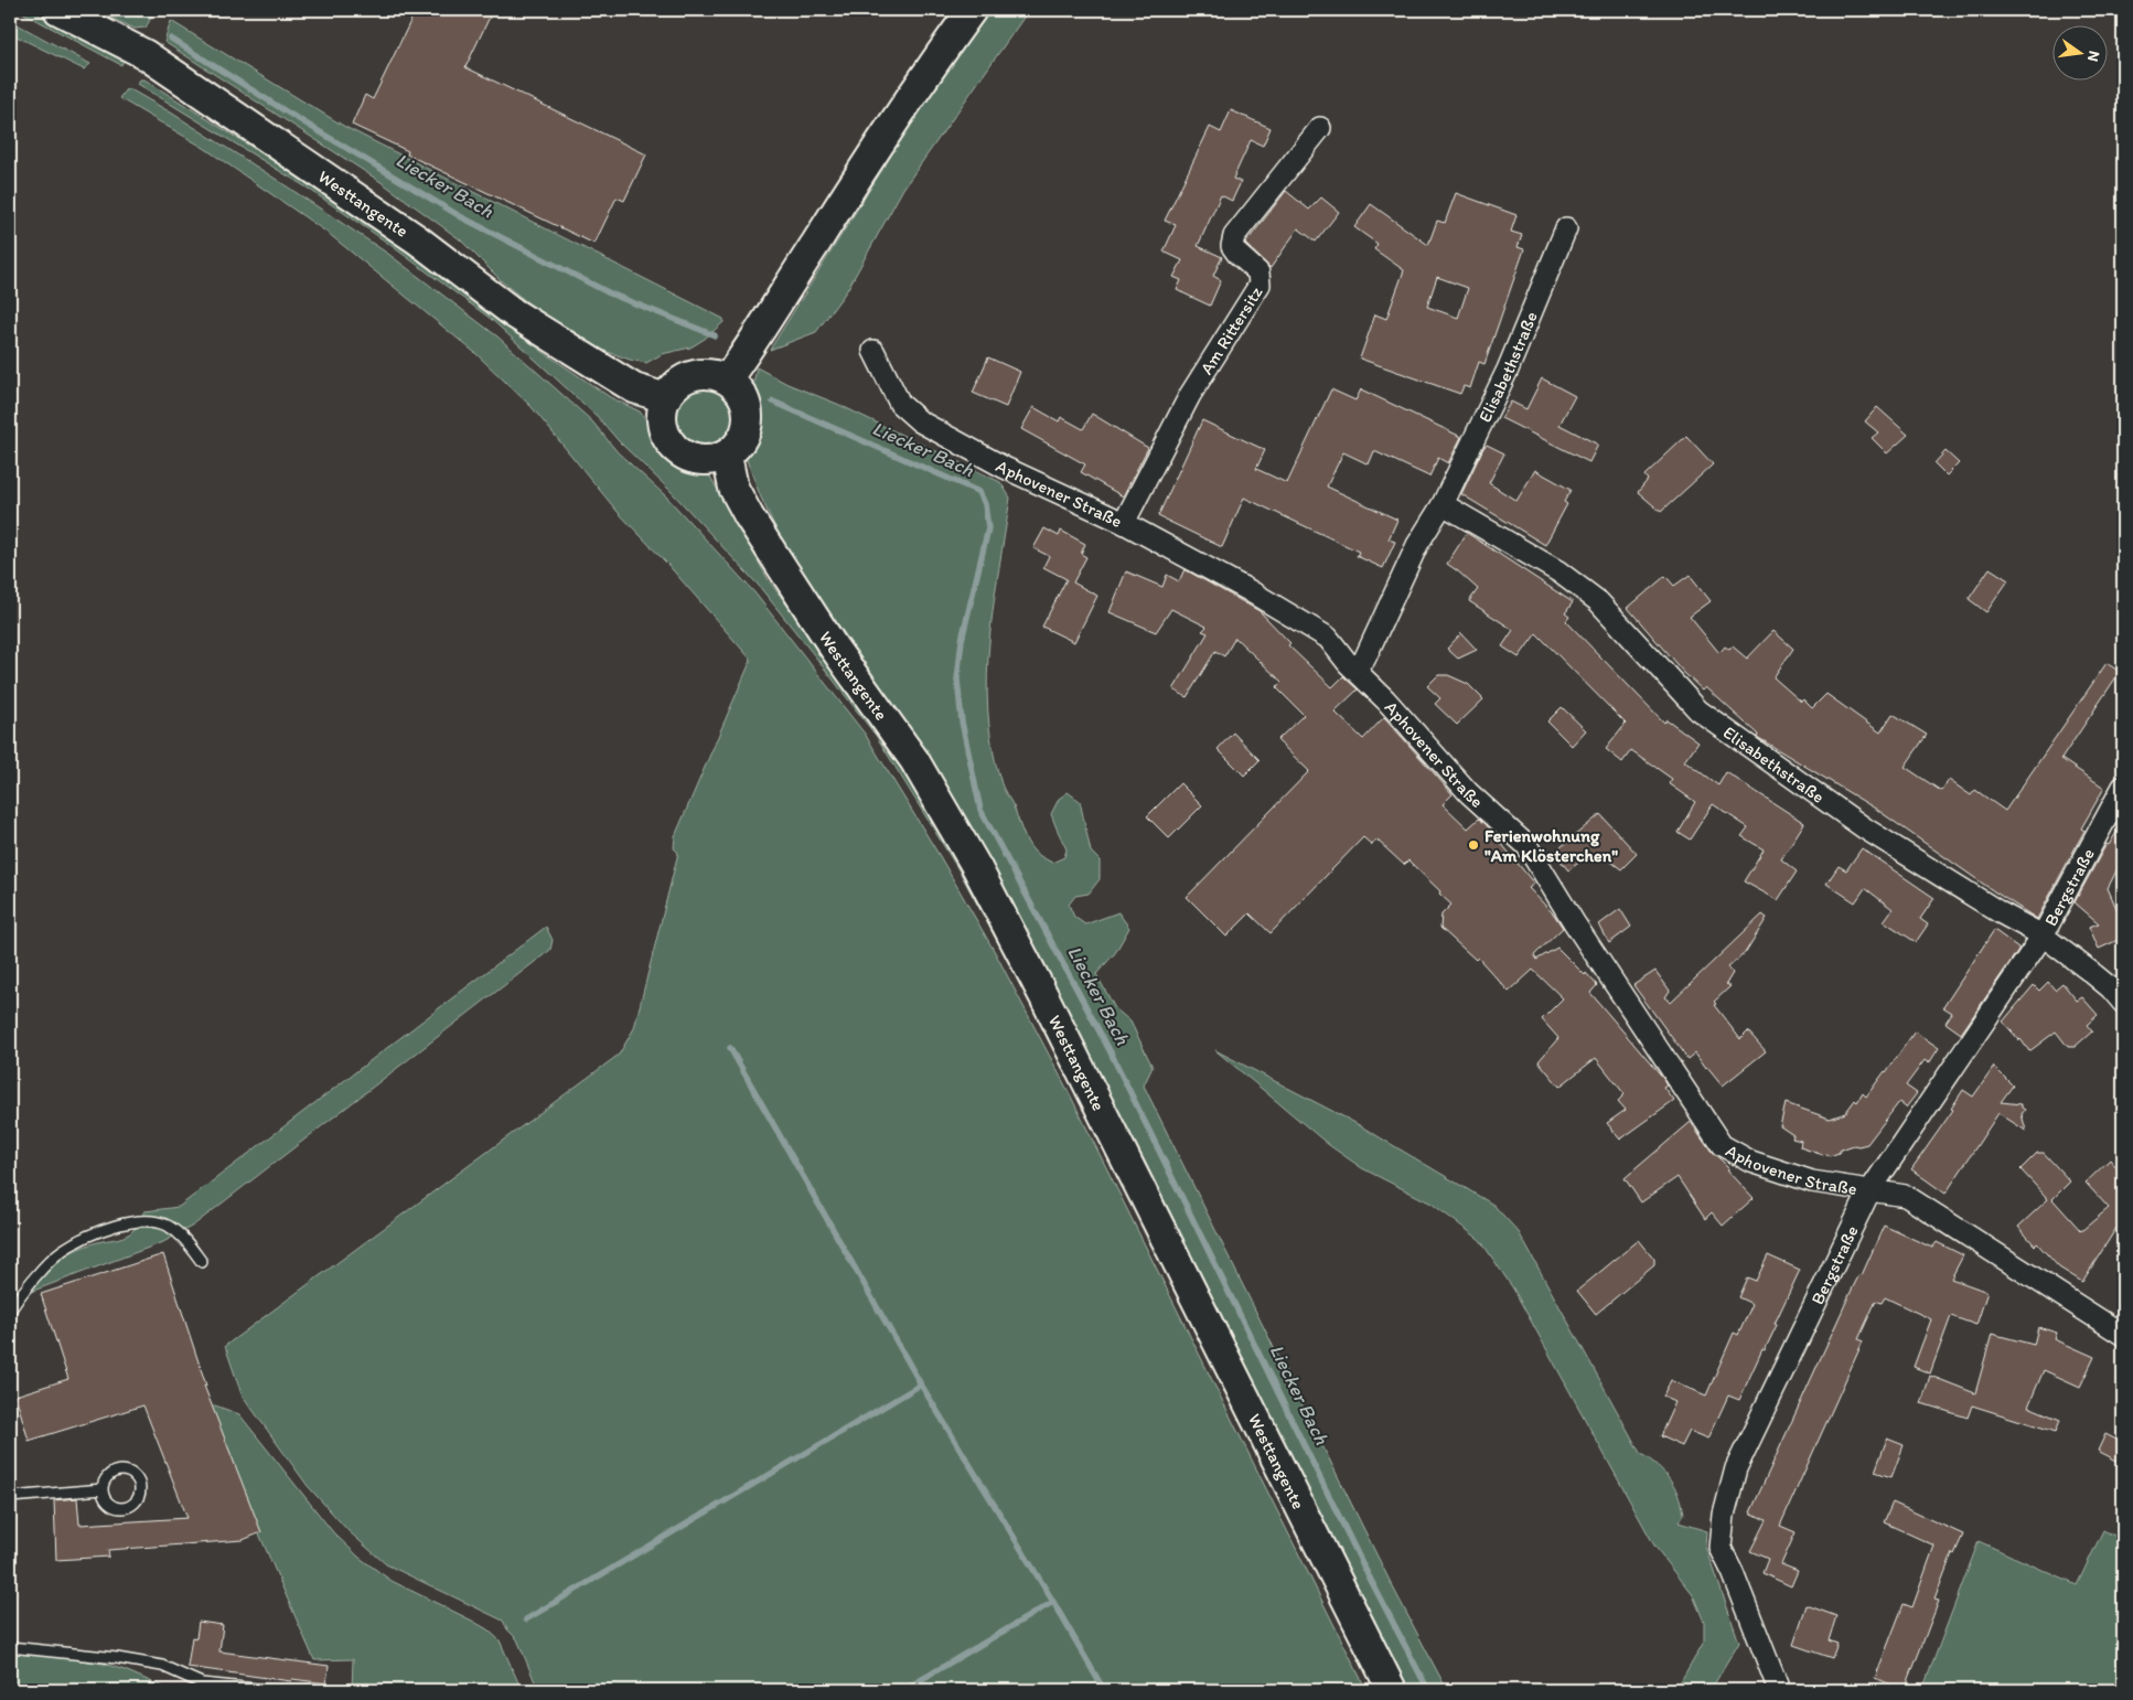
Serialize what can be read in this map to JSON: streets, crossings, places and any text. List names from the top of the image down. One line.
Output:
{"streets":{"main road":["Westtangente"],"street":["Am Rittersitz","Elisabethstraße","Aphovener Straße","Bergstraße"]},"crossings":[["Am Rittersitz","Aphovener Straße"],["Elisabethstraße","Aphovener Straße"],["Elisabethstraße","Bergstraße"],["Aphovener Straße","Bergstraße"]],"water":["Liecker Bach"],"places":["Ferienwohnung \"Am Klösterchen\""],"north":"right"}
